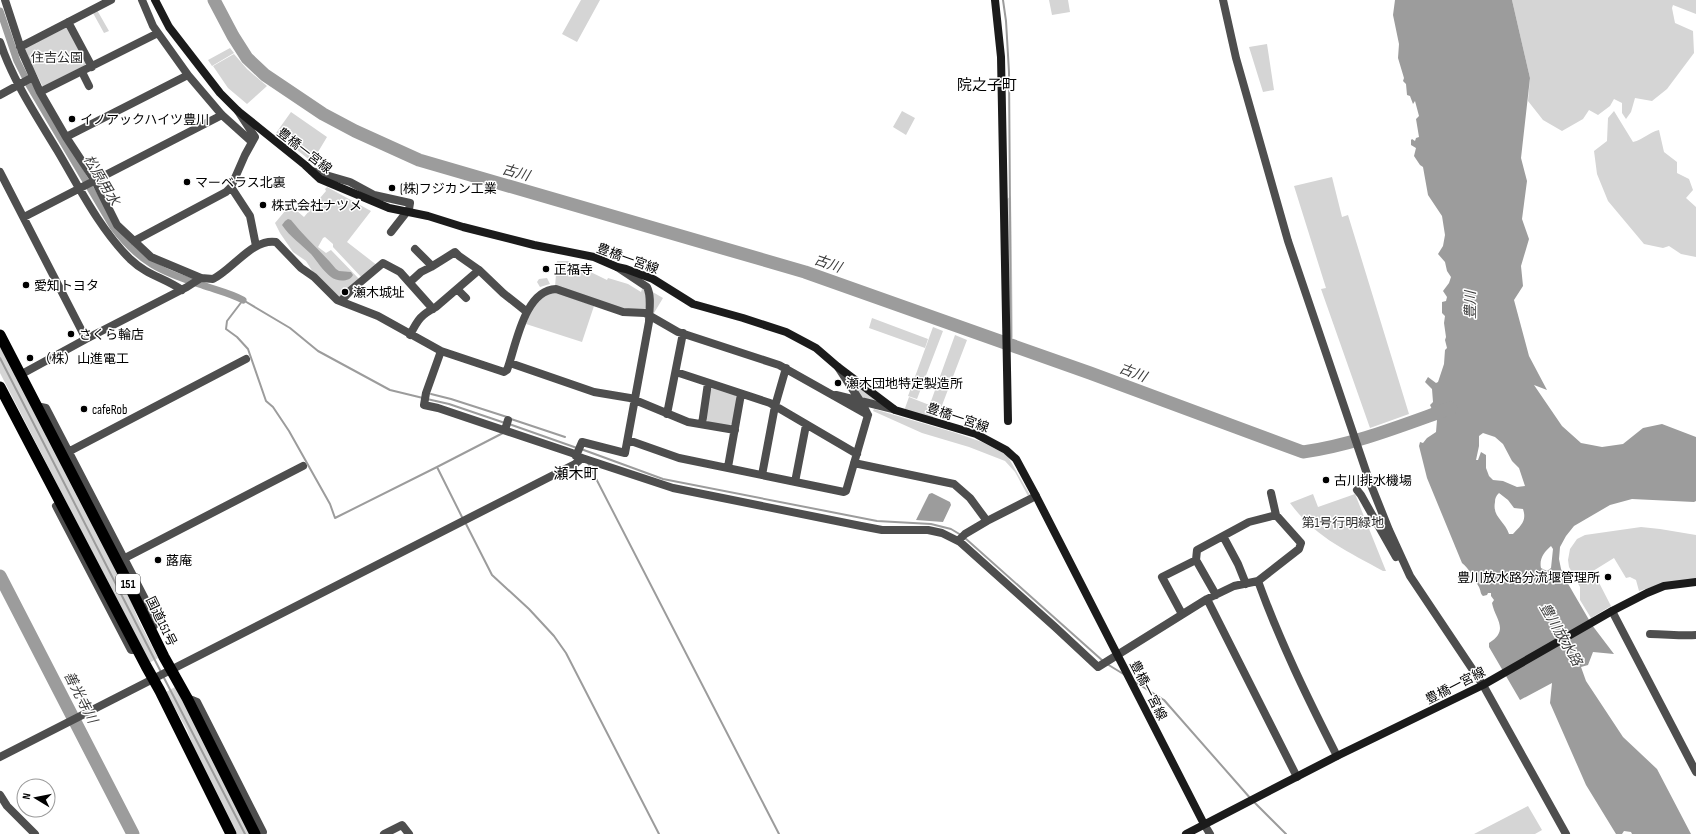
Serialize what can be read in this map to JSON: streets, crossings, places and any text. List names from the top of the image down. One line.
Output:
{"streets":{"highway":["151","国道151号"],"main road":["豊橋一宮線"]},"districts":["院之子町","瀬木町"],"water":["古川","松原用水","豊川","豊川放水路","善光寺川"],"parks":["住吉公園","第1号行明緑地"],"places":["イノアックハイツ豊川","マーベラス北裏","(株)フジカン工業","株式会社ナツメ","正福寺","愛知トヨタ","瀬木城址","さくら輪店","（株）山進電工","瀬木団地特定製造所","cafeRob","古川排水機場","蕗庵","豊川放水路分流堰管理所"],"north":"left"}
